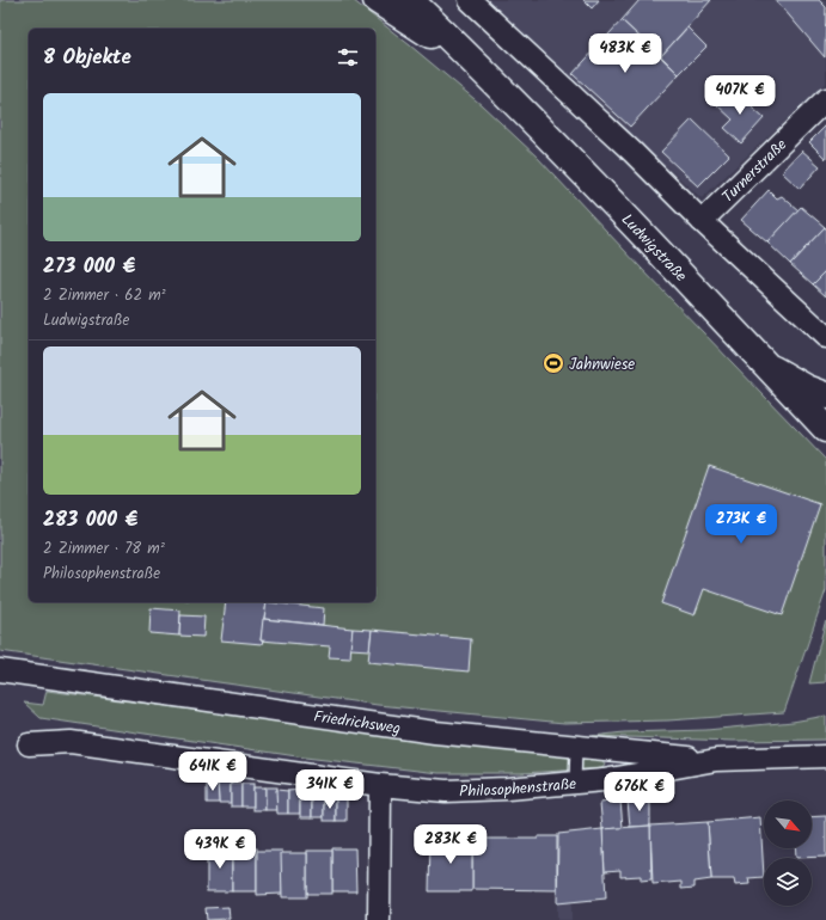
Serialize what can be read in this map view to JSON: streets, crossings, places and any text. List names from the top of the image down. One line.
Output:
{"streets":{"main road":["Ludwigstraße"],"street":["Turnerstraße","Friedrichsweg","Philosophenstraße"]},"crossings":[["Friedrichsweg","Philosophenstraße"]],"places":{"sports":["Jahnwiese"]},"north":"bottom right","page":{"heading":"8 Objekte","price":["483K €","407K €","273K €","641K €","341K €","676K €","283K €","439K €"],"list":[{"name":"273 000 €","note":"2 Zimmer · 62 m² · Ludwigstraße"},{"name":"283 000 €","note":"2 Zimmer · 78 m² · Philosophenstraße"}]}}
